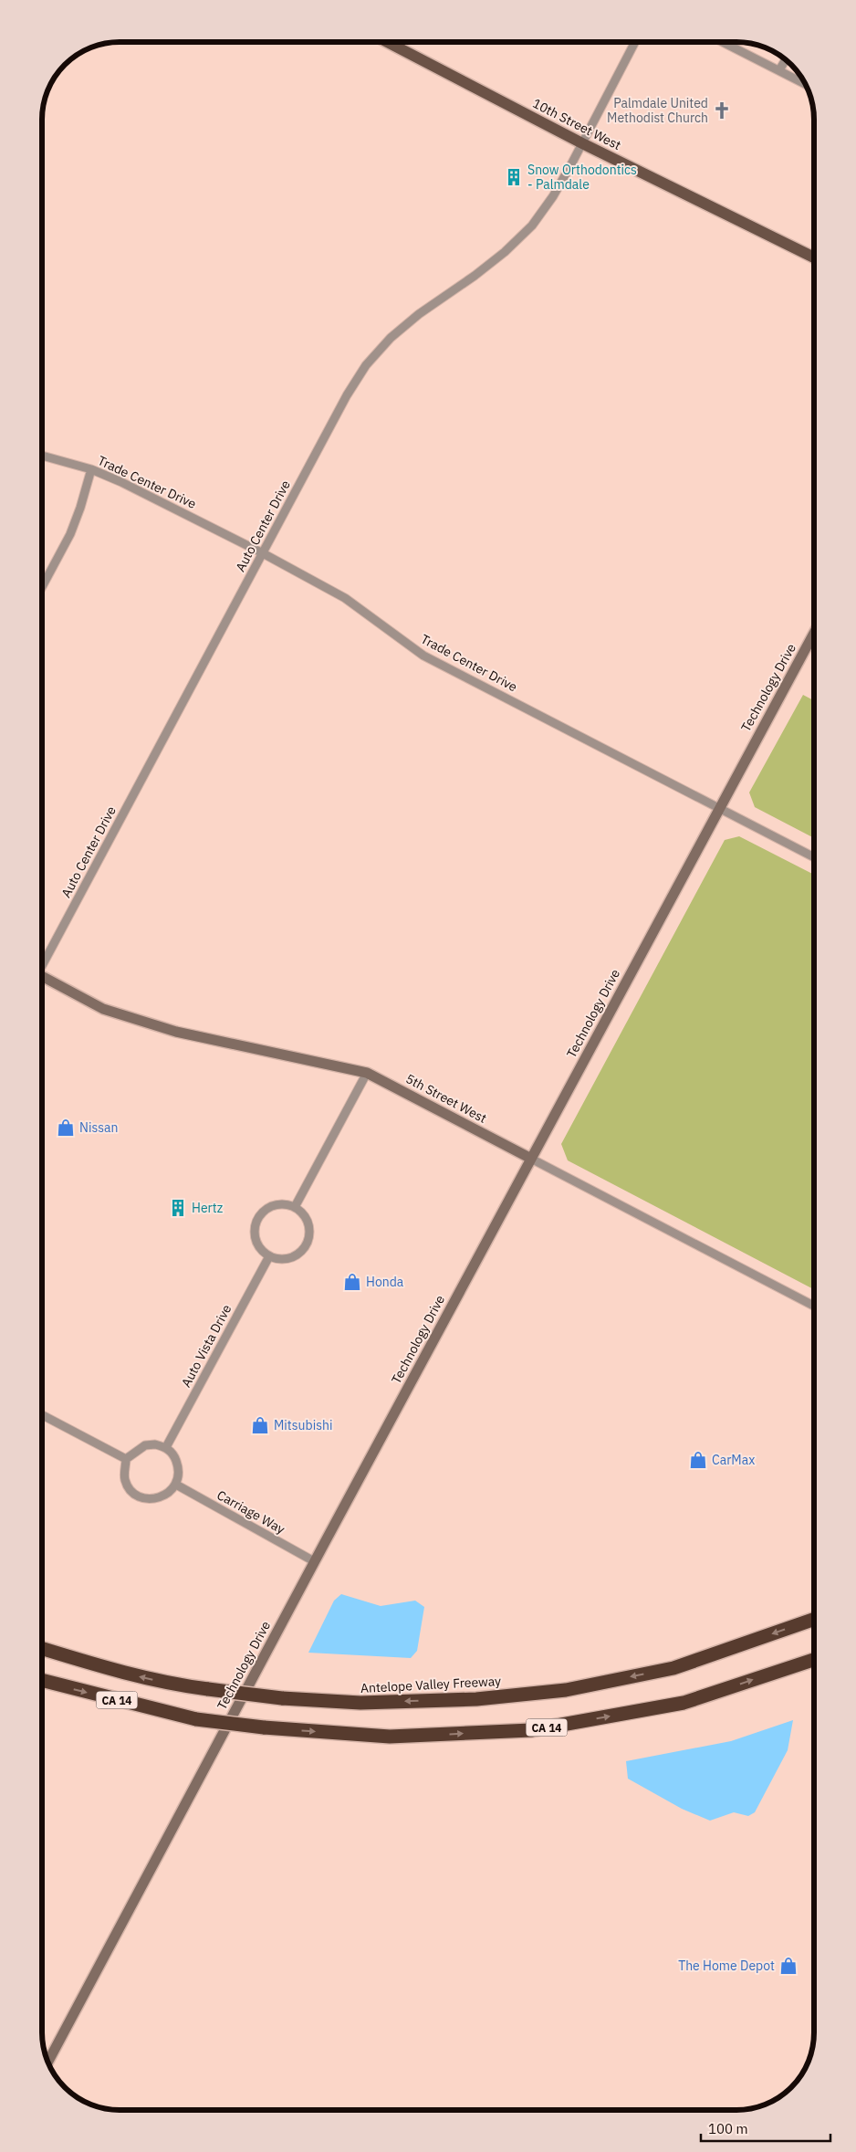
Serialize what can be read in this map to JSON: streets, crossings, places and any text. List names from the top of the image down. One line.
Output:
{"streets":{"highway":["Antelope Valley Freeway","CA 14"],"main road":["10th Street West","Technology Drive","5th Street West"],"street":["Trade Center Drive","Auto Center Drive","Auto Vista Drive","Carriage Way"]},"crossings":[["10th Street West","Auto Center Drive"],["Trade Center Drive","Auto Center Drive"],["Trade Center Drive","Technology Drive"],["Technology Drive","5th Street West"],["Technology Drive","Carriage Way"],["Auto Vista Drive","Carriage Way"]],"places":{"church":["Palmdale United Methodist Church"],"building":["Snow Orthodontics - Palmdale","Hertz"],"shop":["Nissan","Honda","Mitsubishi","CarMax","The Home Depot"]},"scale_bar":"100 m"}
